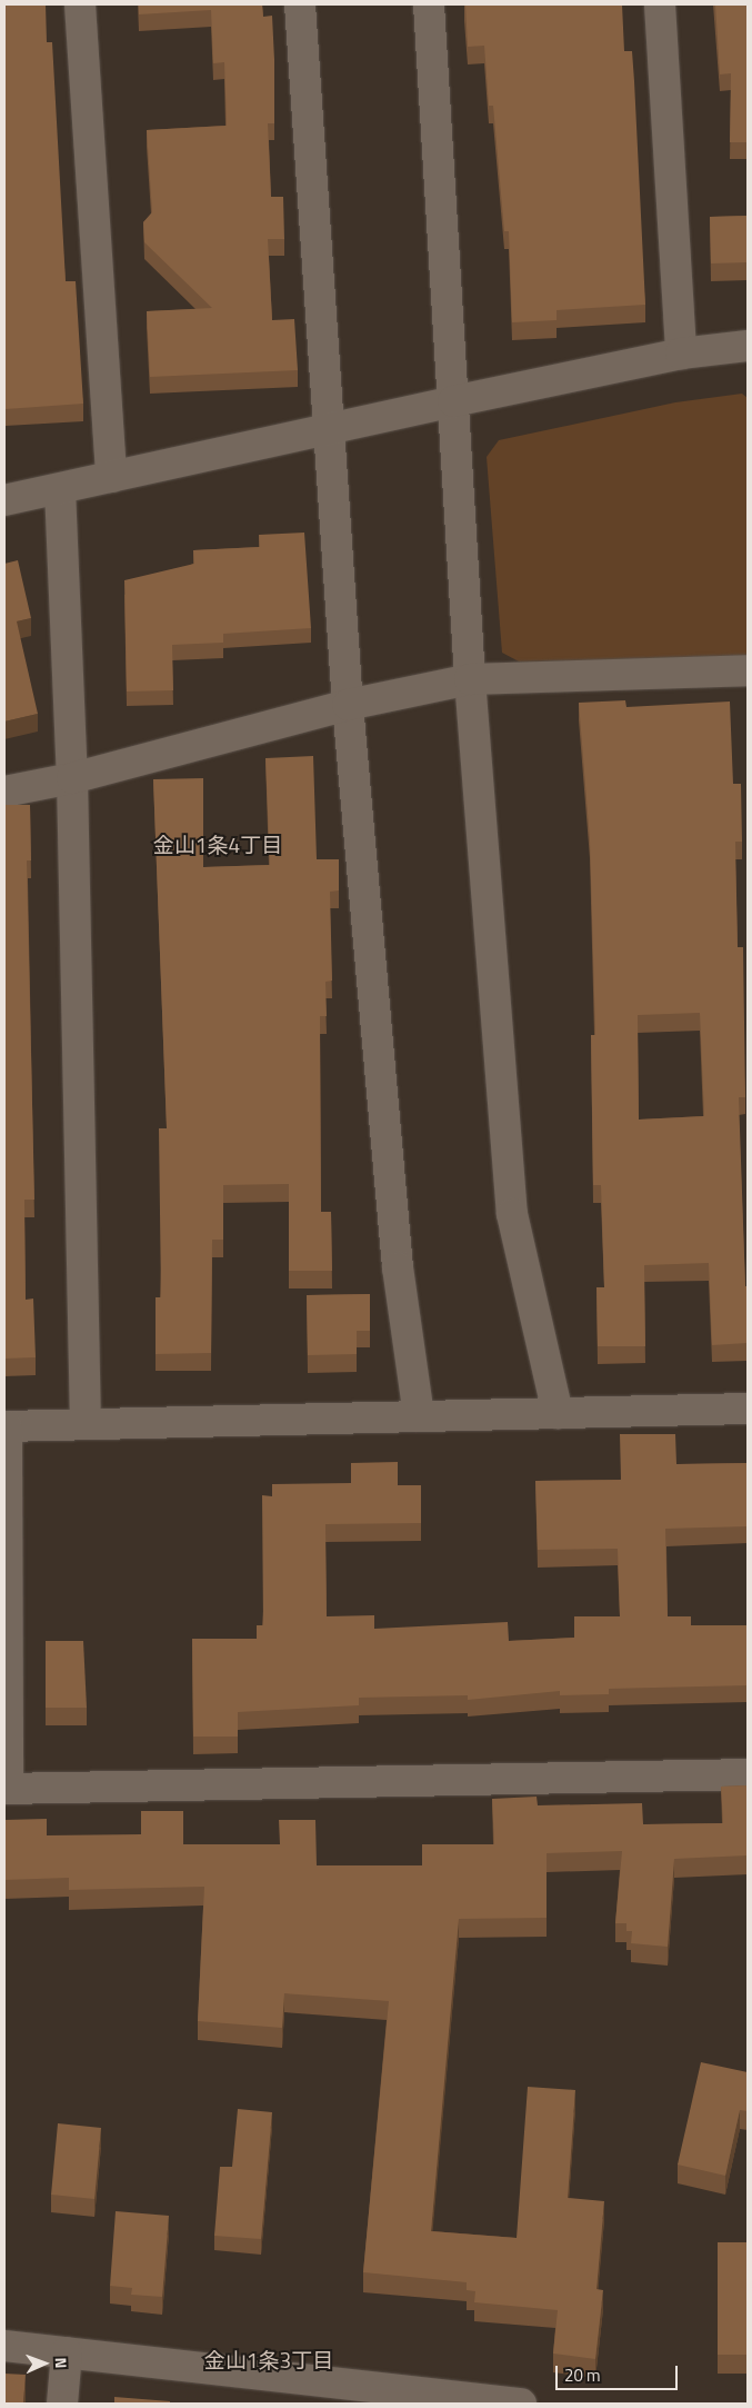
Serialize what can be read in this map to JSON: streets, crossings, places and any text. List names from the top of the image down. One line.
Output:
{"districts":["金山1条4丁目","金山1条3丁目"],"scale_bar":"20 m","north":"right"}
